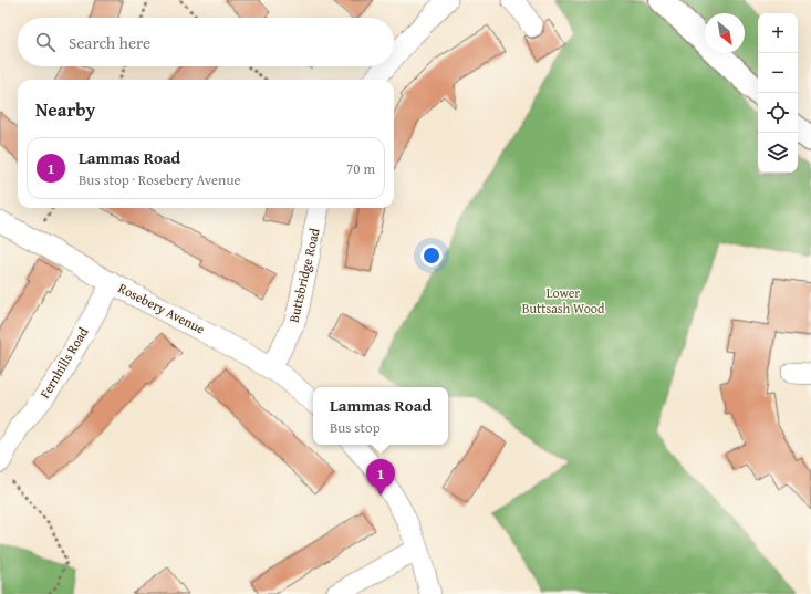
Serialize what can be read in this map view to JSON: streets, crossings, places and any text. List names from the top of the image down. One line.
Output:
{"streets":{"street":["Buttsbridge Road","Rosebery Avenue","Fernhills Road"]},"crossings":[["Buttsbridge Road","Rosebery Avenue"],["Rosebery Avenue","Fernhills Road"]],"parks":["Lower Buttsash Wood"],"north":"bottom right","page":{"map_buttons":["+","−"],"search":"Search here","heading":"Nearby","list":[{"mark":"1","name":"Lammas Road","note":"Bus stop · Rosebery Avenue","value":"70 m"}],"popup":["Lammas Road","Bus stop"],"pins":"1"}}
